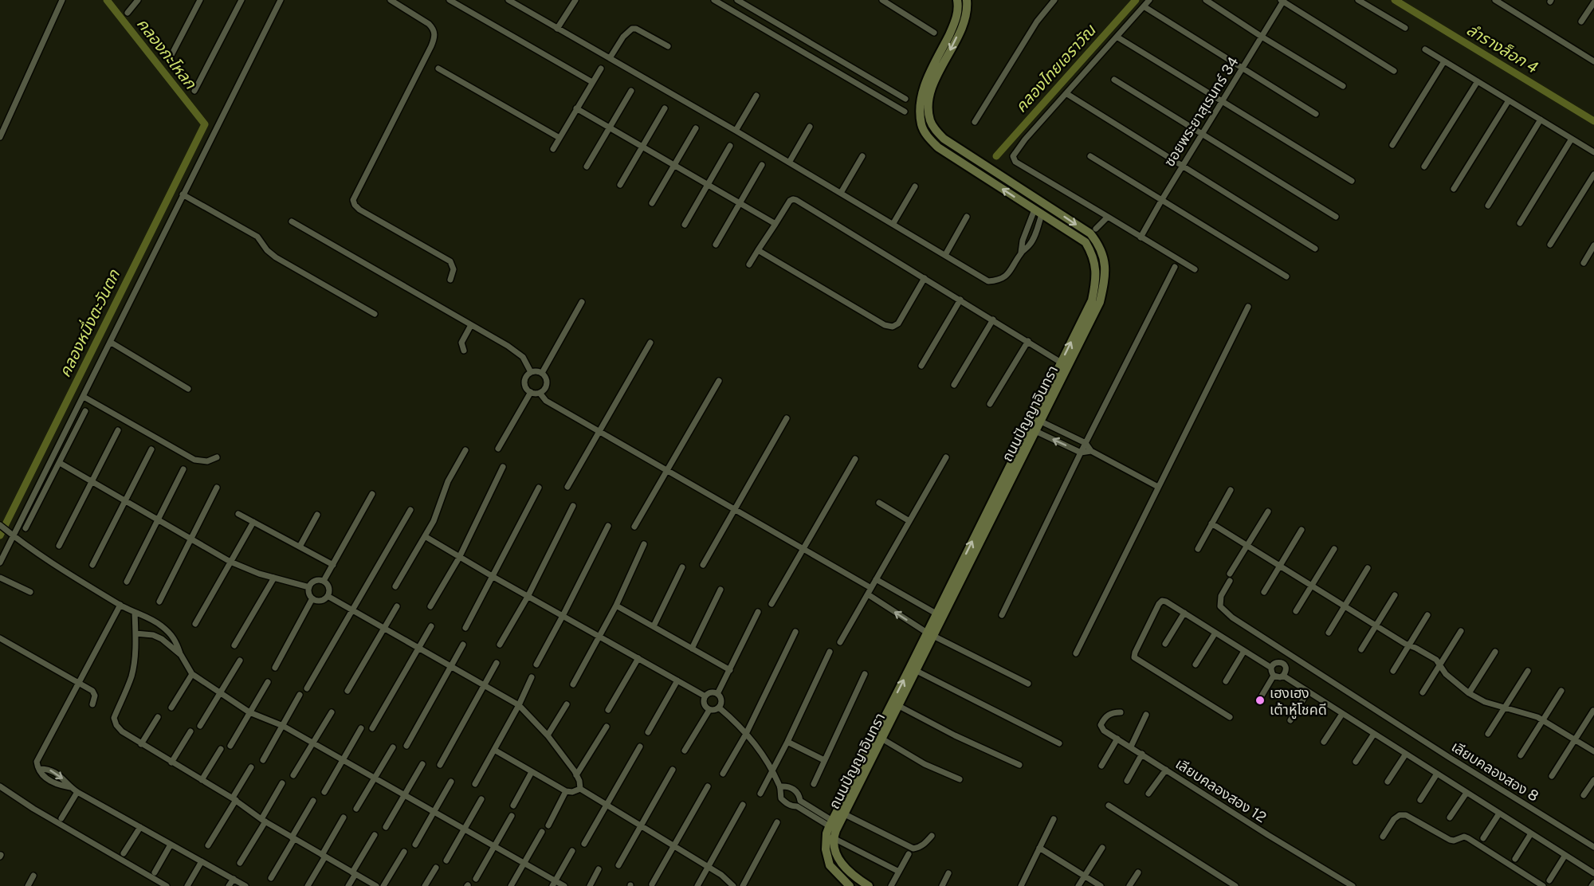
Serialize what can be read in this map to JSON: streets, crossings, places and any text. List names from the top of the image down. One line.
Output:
{"streets":{"street":["ซอยพระยาสุเรนทร์ 34","ถนนปัญญาอินทรา","เลียบคลองสอง 8","เลียบคลองสอง 12"]},"water":["ลำรางล็อก 4","คลองกะโหลก","คลองไทยเอราวัณ","คลองหนึ่งตะวันตก"],"places":["เฮงเฮง เต้าหู้โชคดี"]}
